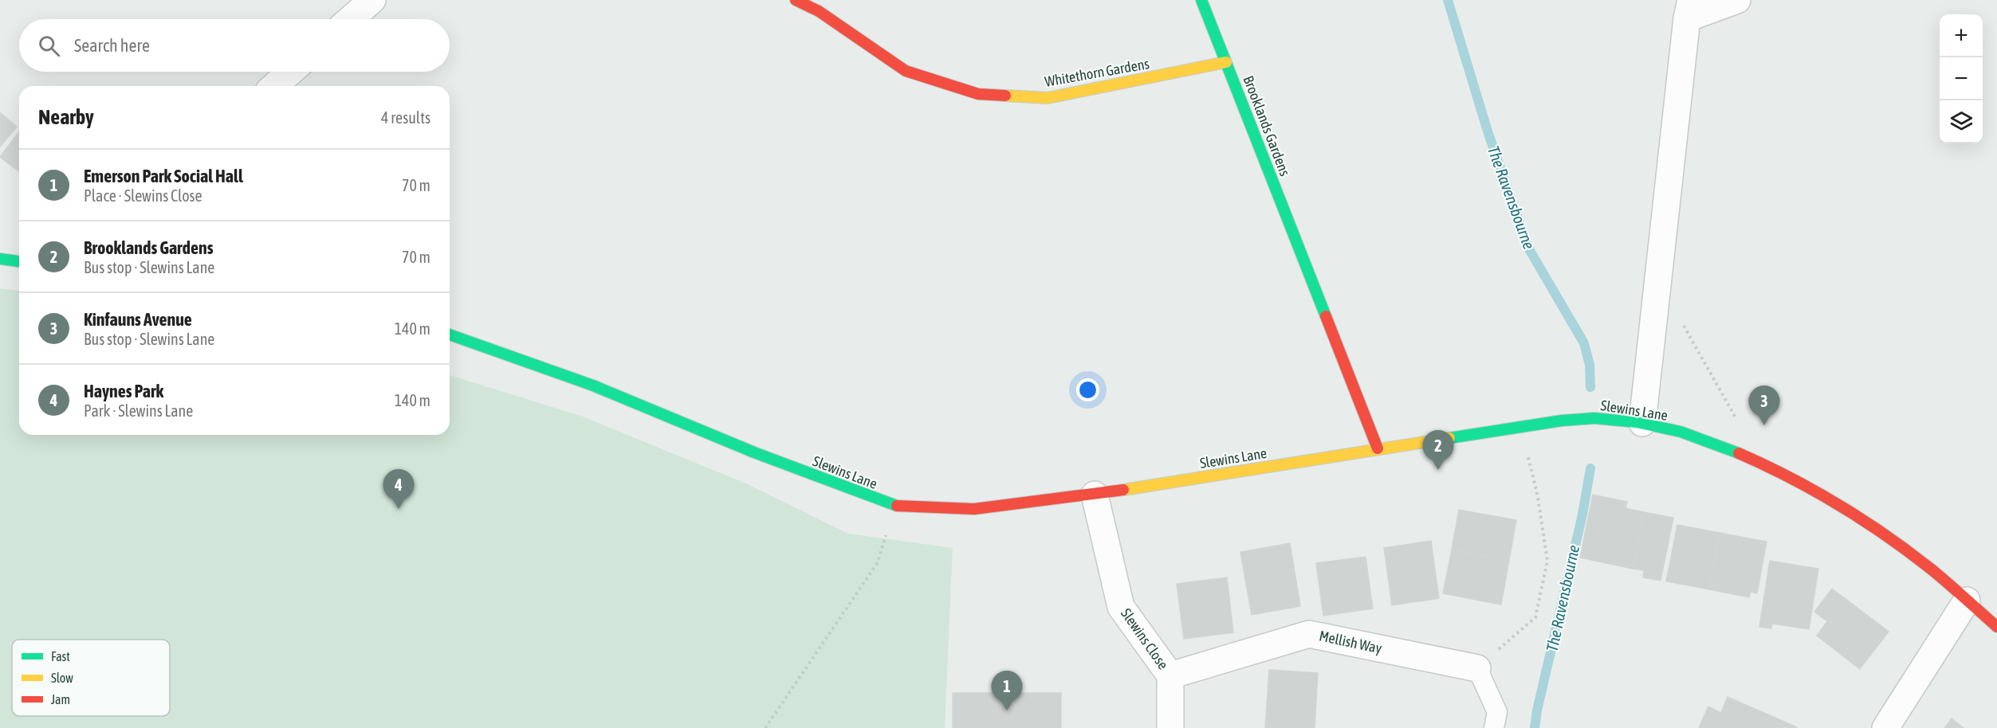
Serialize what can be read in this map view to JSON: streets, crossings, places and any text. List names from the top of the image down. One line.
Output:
{"streets":{"street":["Whitethorn Gardens","Brooklands Gardens","Slewins Lane","Slewins Close","Mellish Way"]},"crossings":[["Whitethorn Gardens","Brooklands Gardens"],["Brooklands Gardens","Slewins Lane"],["Slewins Lane","Slewins Close"],["Slewins Close","Mellish Way"]],"water":["The Ravensbourne"],"legend":["Fast","Slow","Jam"],"page":{"map_buttons":["+","−"],"search":"Search here","heading":["Nearby","4 results"],"list":[{"mark":"1","name":"Emerson Park Social Hall","note":"Place · Slewins Close","value":"70 m"},{"mark":"2","name":"Brooklands Gardens","note":"Bus stop · Slewins Lane","value":"70 m"},{"mark":"3","name":"Kinfauns Avenue","note":"Bus stop · Slewins Lane","value":"140 m"},{"mark":"4","name":"Haynes Park","note":"Park · Slewins Lane","value":"140 m"}],"pins":["3","2","4","1"]}}
